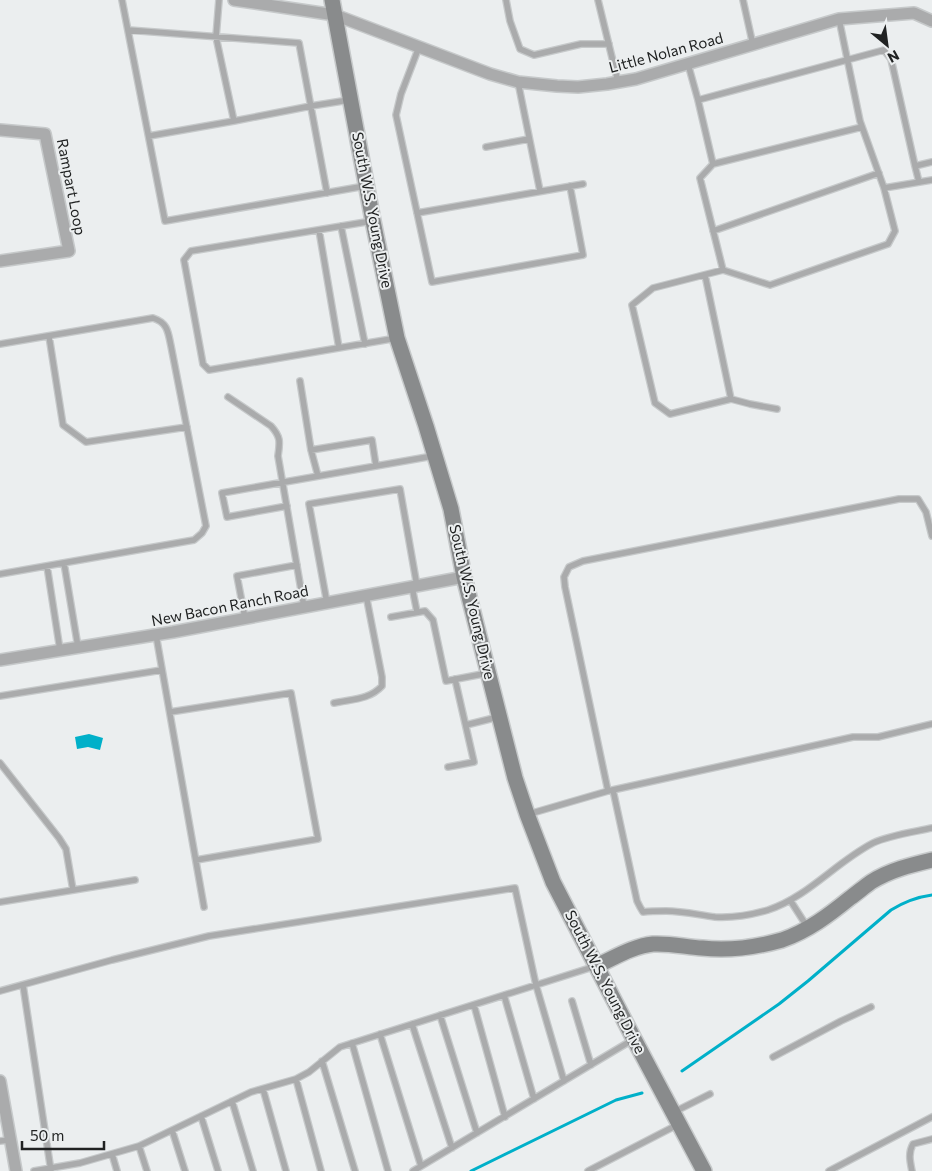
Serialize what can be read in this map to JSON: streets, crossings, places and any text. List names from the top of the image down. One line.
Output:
{"streets":{"main road":["South W.S. Young Drive"],"street":["Little Nolan Road","Rampart Loop","New Bacon Ranch Road"]},"crossings":[["Little Nolan Road","South W.S. Young Drive"],["South W.S. Young Drive","New Bacon Ranch Road"]],"scale_bar":"50 m","north":"bottom right"}
